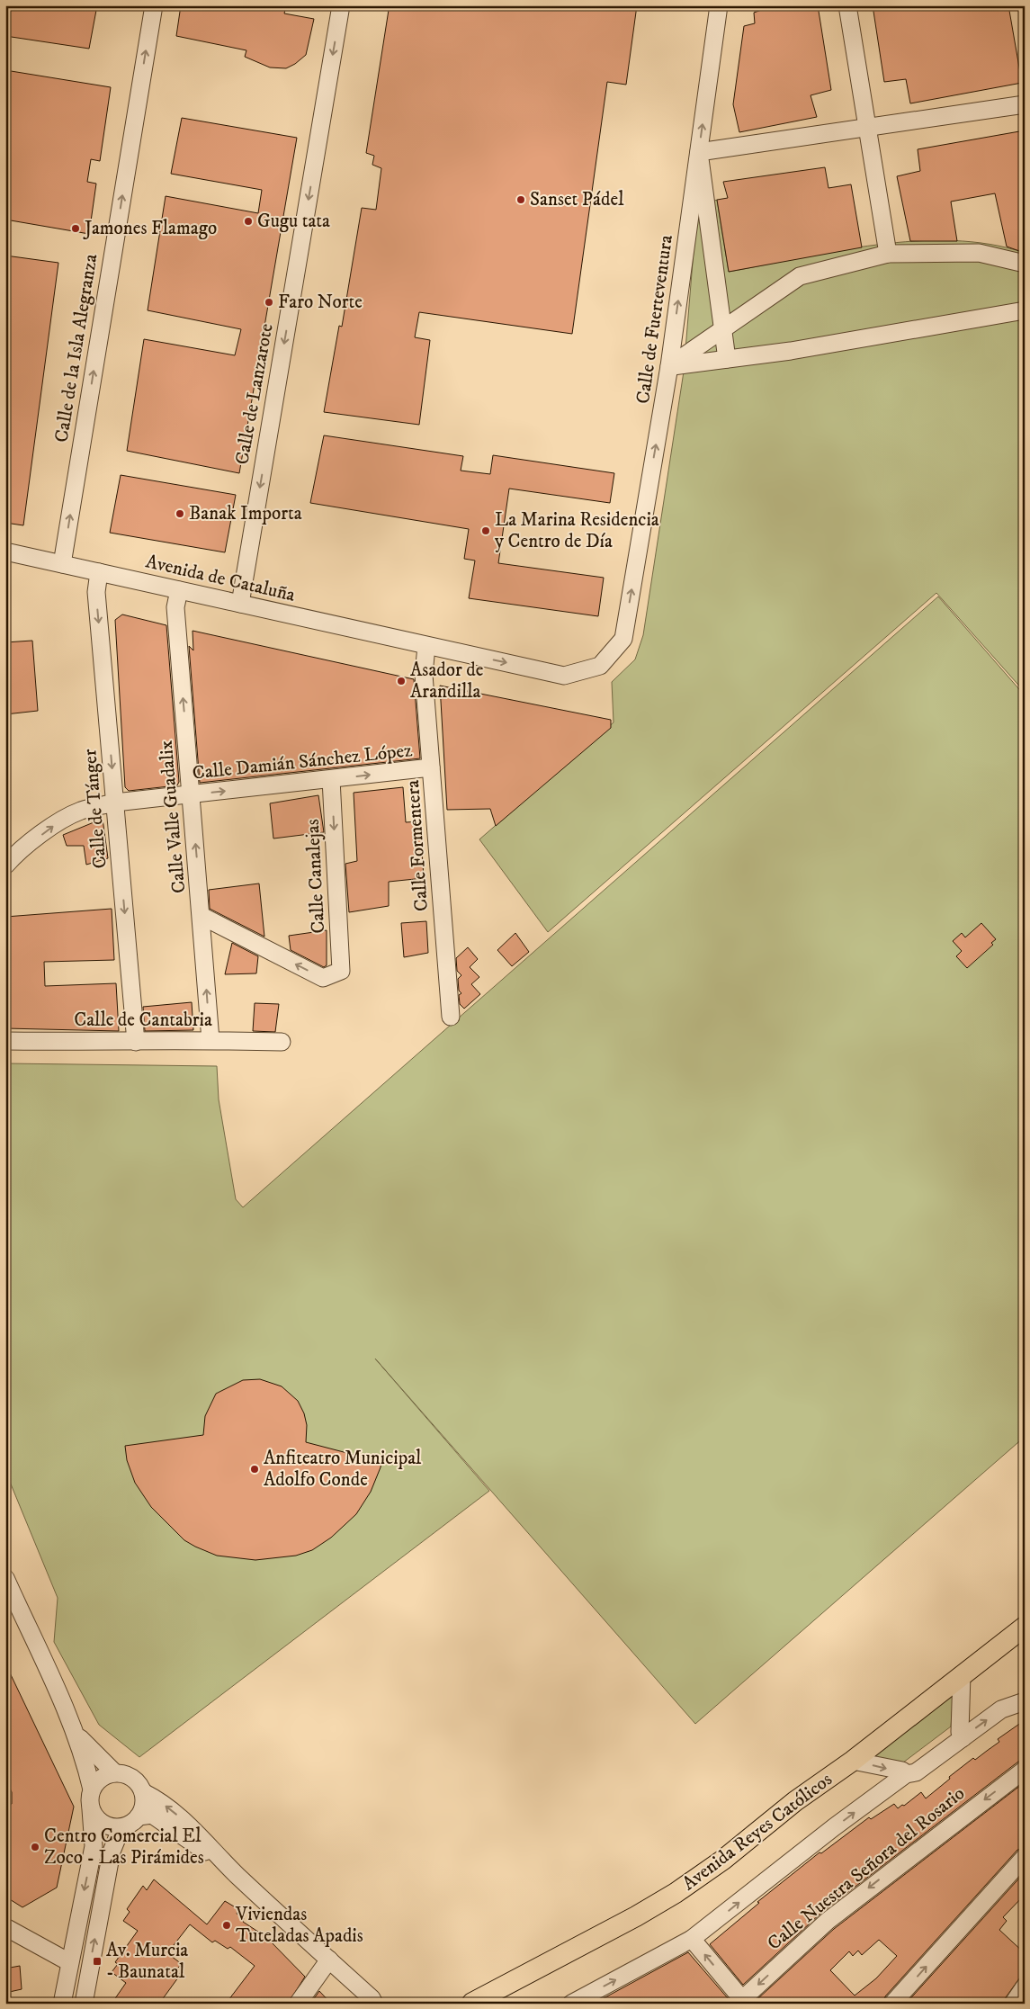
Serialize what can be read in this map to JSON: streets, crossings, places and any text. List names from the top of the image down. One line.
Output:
{"streets":{"main road":["Avenida Reyes Católicos"],"street":["Calle de Fuerteventura","Calle de la Isla Alegranza","Calle de Lanzarote","Avenida de Cataluña","Calle Damián Sánchez López","Calle de Tánger","Calle Valle Guadalix","Calle Formentera","Calle Canalejas","Calle de Cantabria","Calle Nuestra Señora del Rosario"]},"crossings":[["Calle de Fuerteventura","Avenida de Cataluña"],["Calle de la Isla Alegranza","Avenida de Cataluña"],["Calle de Lanzarote","Avenida de Cataluña"],["Avenida de Cataluña","Calle de Tánger"],["Avenida de Cataluña","Calle Valle Guadalix"],["Avenida de Cataluña","Calle Formentera"],["Calle Damián Sánchez López","Calle de Tánger"],["Calle Damián Sánchez López","Calle Valle Guadalix"],["Calle Damián Sánchez López","Calle Formentera"],["Calle Damián Sánchez López","Calle Canalejas"],["Calle de Tánger","Calle de Cantabria"],["Calle Valle Guadalix","Calle Canalejas"],["Calle Valle Guadalix","Calle de Cantabria"]],"one_way":["Calle de la Isla Alegranza","Calle de Lanzarote","Calle Damián Sánchez López","Calle de Tánger","Calle Valle Guadalix"],"places":{"other":["Sanset Pádel","Gugu tata","Jamones Flamago","Faro Norte","Banak Importa","La Marina Residencia y Centro de Día","Asador de Arandilla","Anfiteatro Municipal Adolfo Conde","Centro Comercial El Zoco - Las Pirámides","Viviendas Tuteladas Apadis"],"transit":["Av. Murcia - Baunatal"]}}
